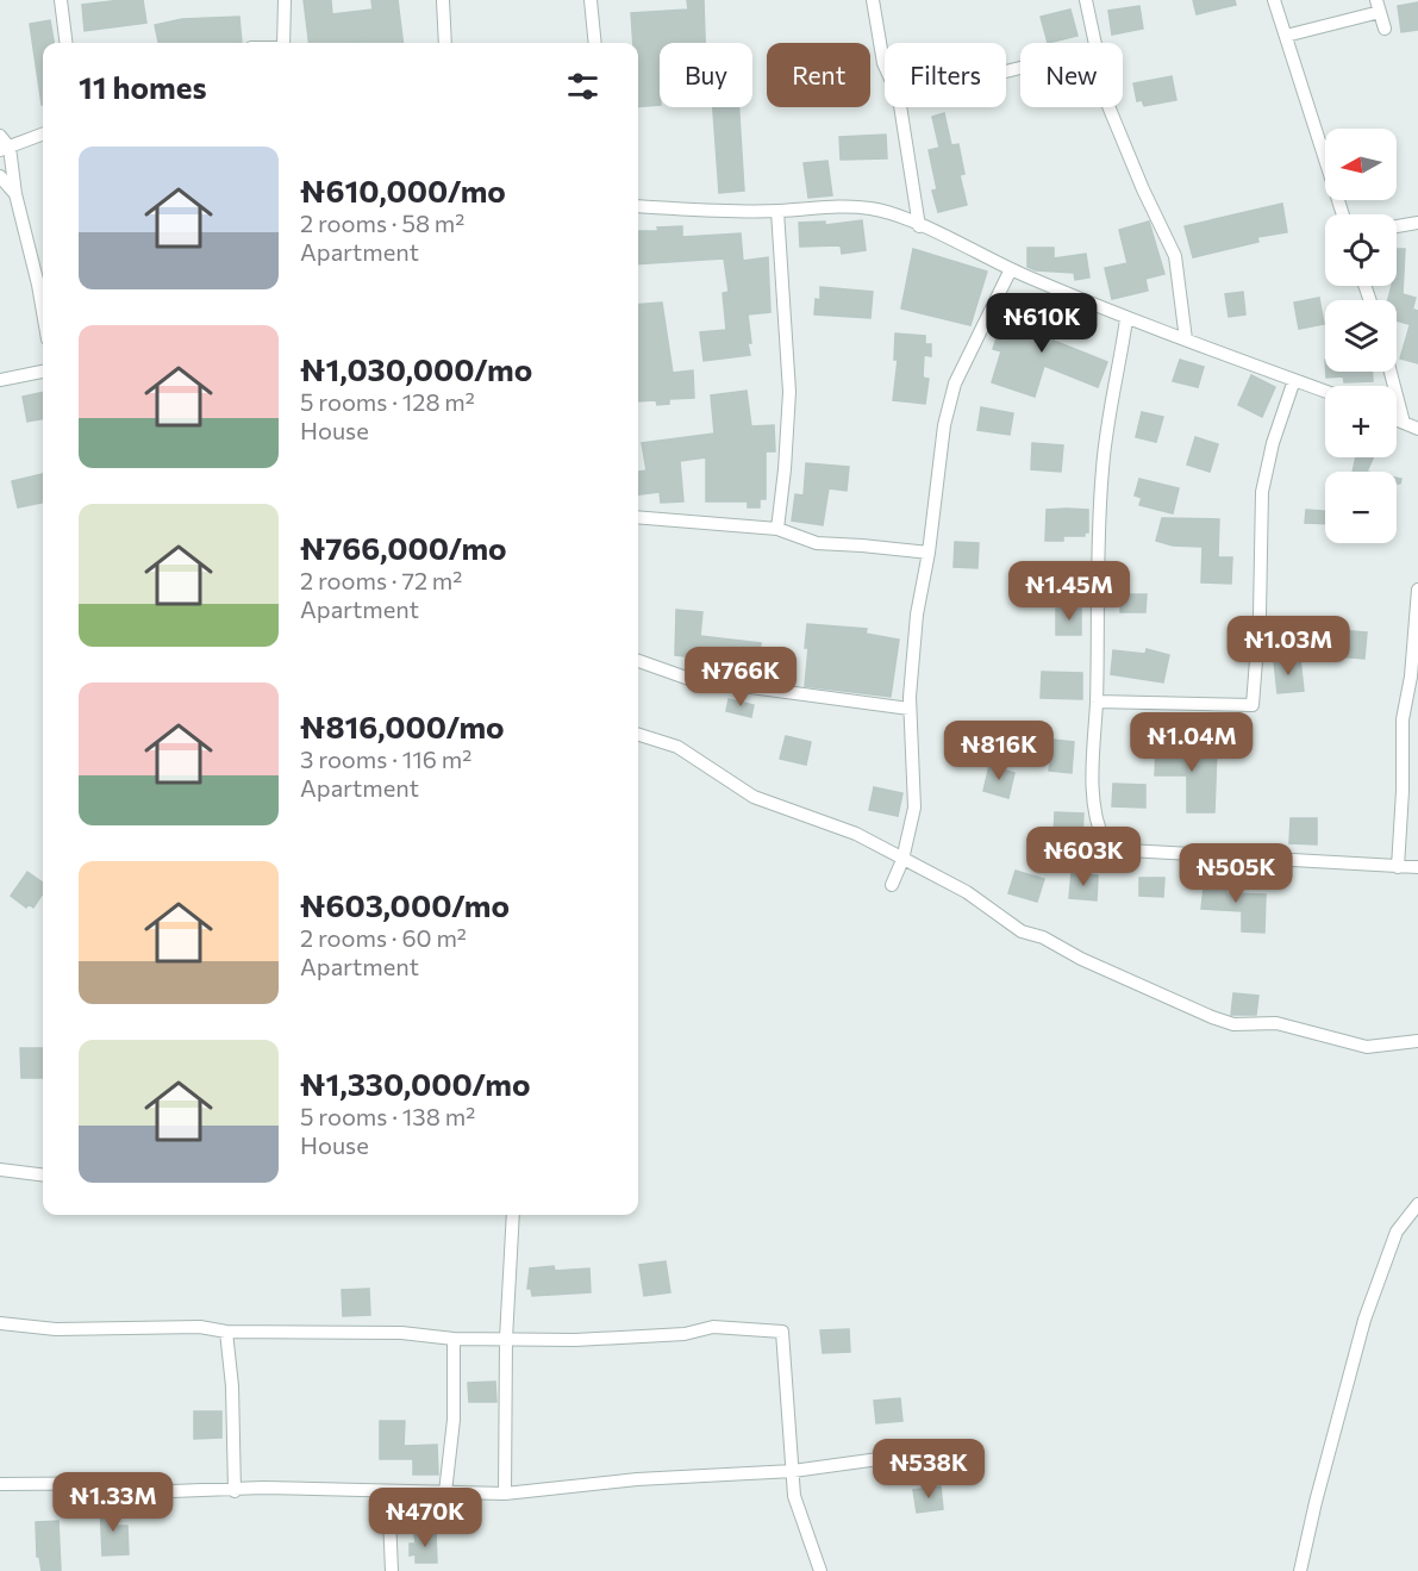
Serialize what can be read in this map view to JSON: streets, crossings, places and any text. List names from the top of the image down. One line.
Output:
{"north":"left","page":{"chip":["Buy","Rent","Filters","New"],"heading":"11 homes","map_buttons":["+","−"],"list":[{"name":"₦610,000/mo","note":"2 rooms · 58 m² · Apartment"},{"name":"₦1,030,000/mo","note":"5 rooms · 128 m² · House"},{"name":"₦766,000/mo","note":"2 rooms · 72 m² · Apartment"},{"name":"₦816,000/mo","note":"3 rooms · 116 m² · Apartment"},{"name":"₦603,000/mo","note":"2 rooms · 60 m² · Apartment"},{"name":"₦1,330,000/mo","note":"5 rooms · 138 m² · House"}],"price":["₦610K","₦1.45M","₦1.03M","₦766K","₦1.04M","₦816K","₦603K","₦505K","₦538K","₦1.33M","₦470K"]}}
